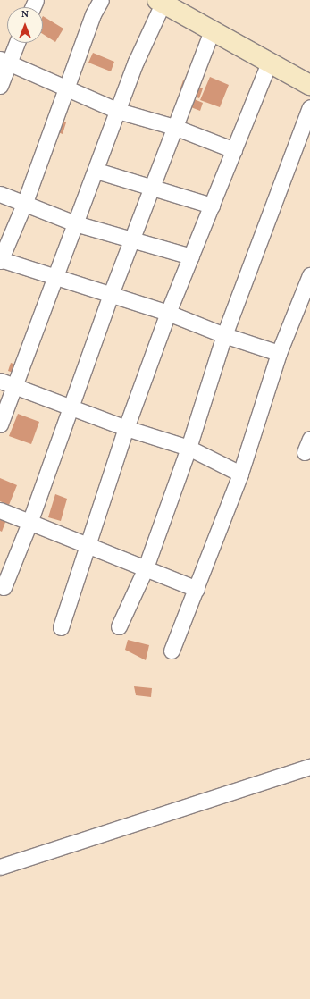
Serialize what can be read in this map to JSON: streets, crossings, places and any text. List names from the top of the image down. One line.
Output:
{"north":"top"}
